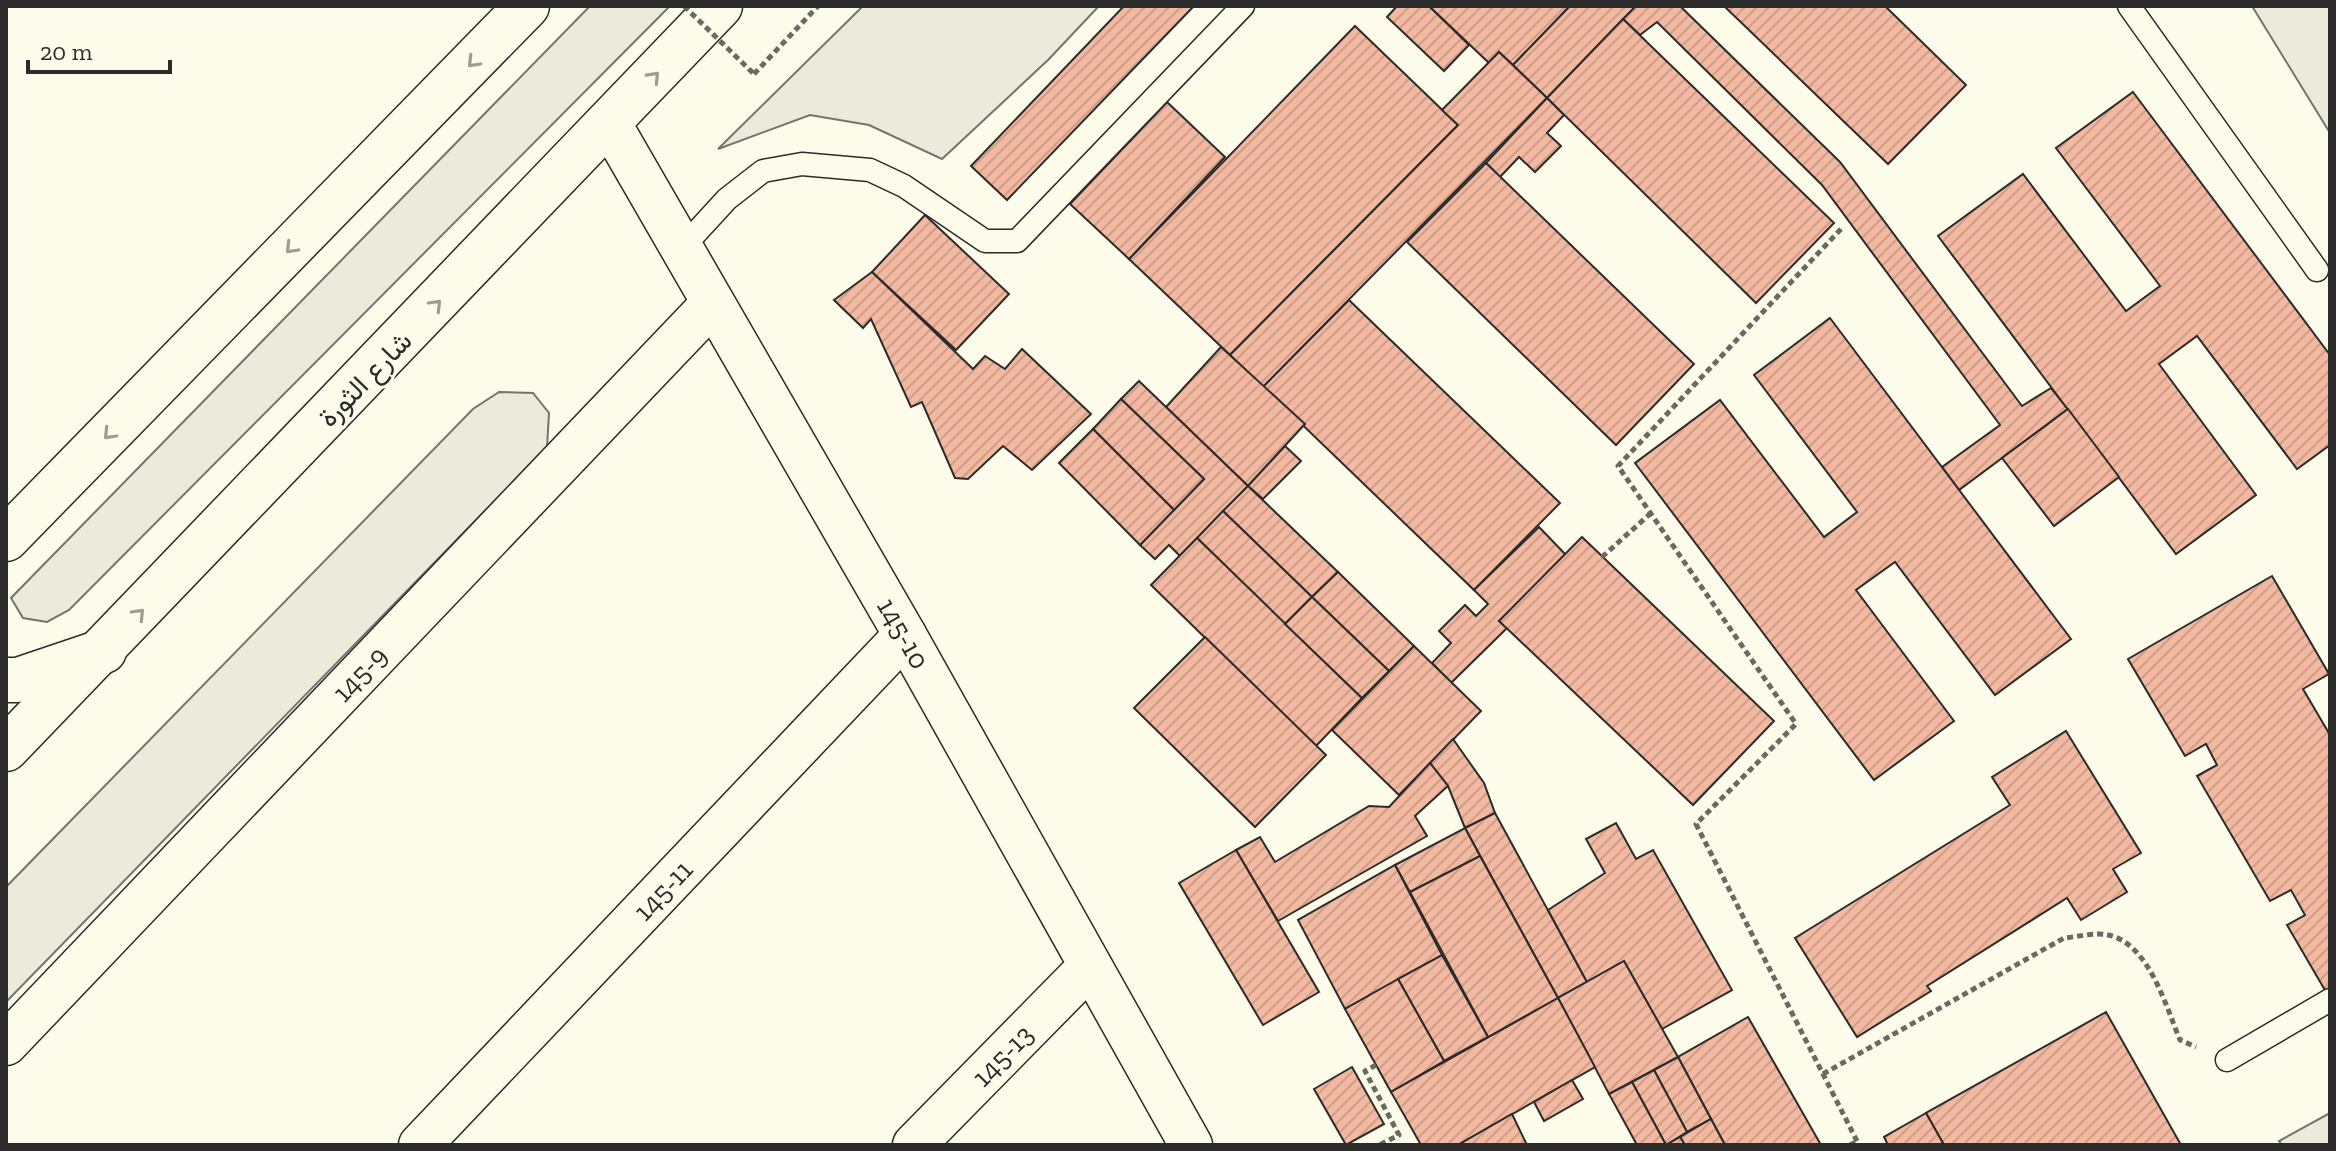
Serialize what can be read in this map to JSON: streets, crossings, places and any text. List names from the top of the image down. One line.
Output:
{"streets":{"main road":["شارع الثورة"],"street":["145-10","145-9","145-11","145-13"]},"crossings":[["شارع الثورة","145-10"],["145-10","145-9"],["145-10","145-11"],["145-10","145-13"]],"scale_bar":"20 m"}
